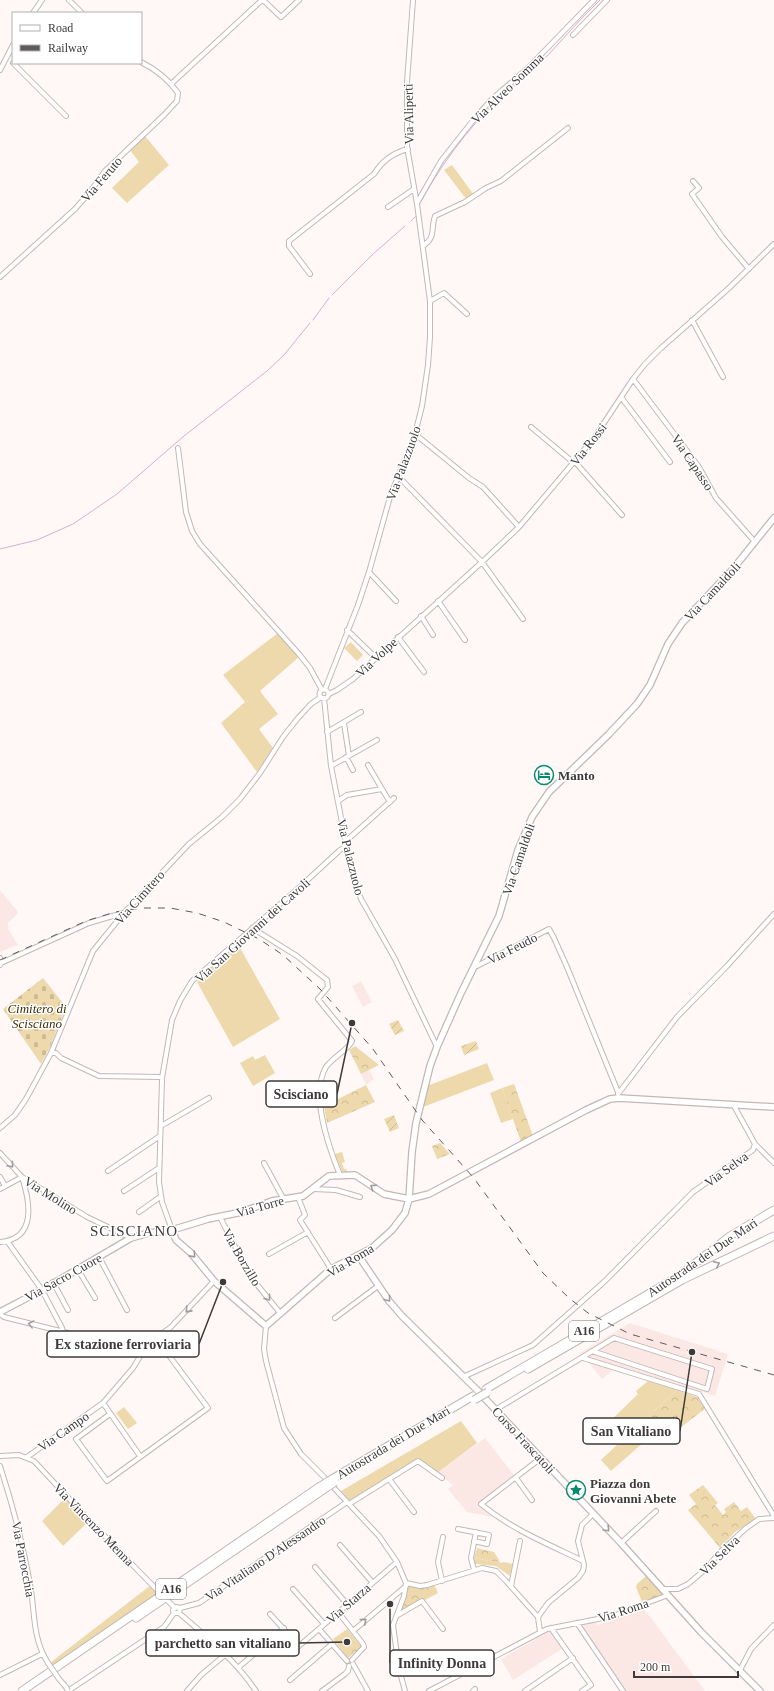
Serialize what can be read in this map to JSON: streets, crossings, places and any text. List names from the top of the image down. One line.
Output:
{"streets":{"highway":["Autostrada dei Due Mari","A16"],"street":["Via Alveo Somma","Via Aliperti","Via Feruto","Via Rossi","Via Capasso","Via Palazzuolo","Via Camaldoli","Via Volpe","Via Cimitero","Via San Giovanni dei Cavoli","Via Feudo","Via Selva","Via Molino","Via Torre","Via Borzillo","Via Roma","Via Sacro Cuore","Via Campo","Corso Frascatoli","Via Vincenzo Menna","Via Vitaliano D'Alessandro","Via Parrocchia","Via Starza"]},"crossings":[["Via Alveo Somma","Via Aliperti"],["Via Aliperti","Via Palazzuolo"],["Via Rossi","Via Capasso"],["Via Rossi","Via Volpe"],["Via Capasso","Via Camaldoli"],["Via Palazzuolo","Via Camaldoli"],["Via Palazzuolo","Via Volpe"],["Via Palazzuolo","Via Cimitero"],["Via Palazzuolo","Via San Giovanni dei Cavoli"],["Via Camaldoli","Via Feudo"],["Via Camaldoli","Via Roma"],["Via Volpe","Via Cimitero"],["Via San Giovanni dei Cavoli","Via Torre"],["Via San Giovanni dei Cavoli","Via Sacro Cuore"],["Via Selva","Corso Frascatoli"],["Via Molino","Via Sacro Cuore"],["Via Torre","Via Borzillo"],["Via Torre","Via Sacro Cuore"],["Via Borzillo","Via Roma"],["Autostrada dei Due Mari","Corso Frascatoli"],["Via Roma","Corso Frascatoli"],["Via Campo","Via Vincenzo Menna"]],"districts":["SCISCIANO"],"parks":["Cimitero di Scisciano"],"places":{"hotel":["Manto"],"other":["Scisciano","Ex stazione ferroviaria","San Vitaliano","Infinity Donna","parchetto san vitaliano"],"place":["Piazza don Giovanni Abete"]},"legend":["Road","Railway"],"scale_bar":"200 m"}
